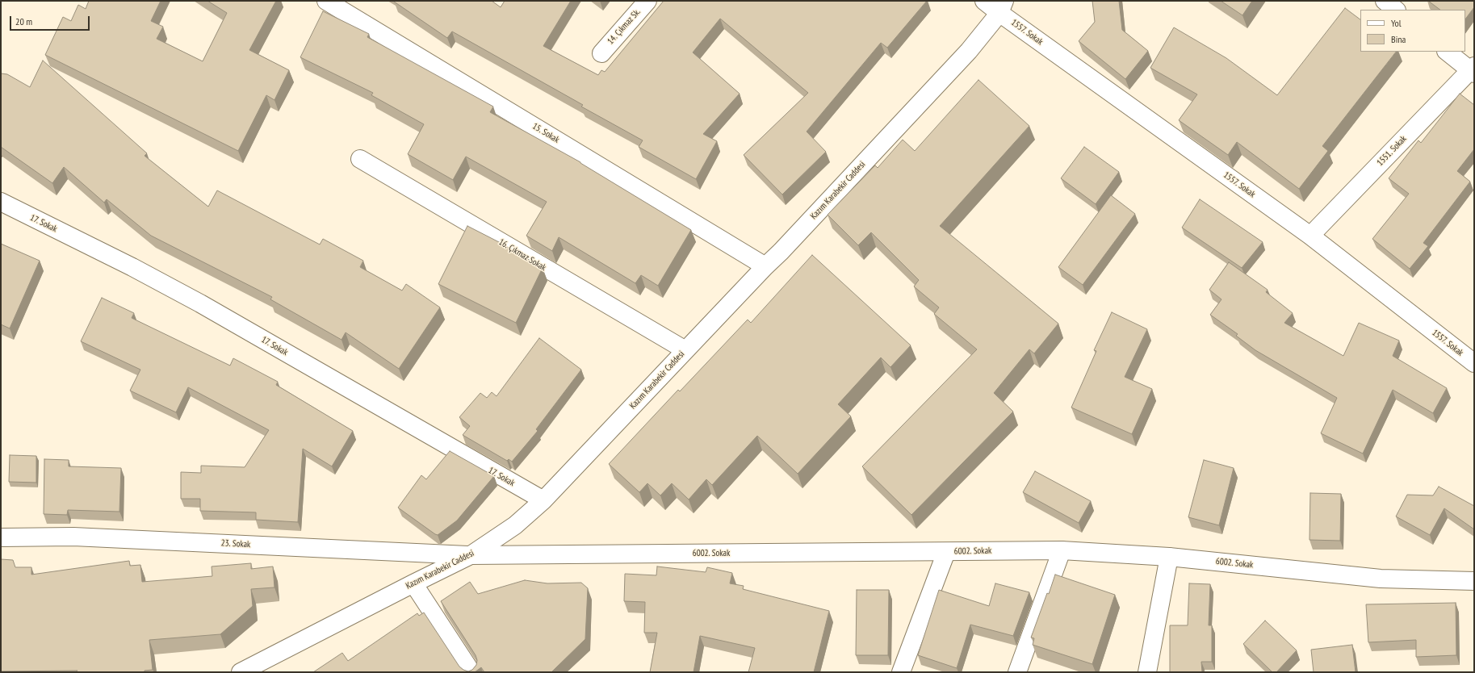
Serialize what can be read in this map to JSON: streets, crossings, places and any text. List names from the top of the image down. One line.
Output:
{"streets":{"street":["14. Çıkmaz Sk.","1557. Sokak","15. Sokak","1551. Sokak","Kazım Karabekir Caddesi","17. Sokak","16. Çıkmaz Sokak","23. Sokak","6002. Sokak"]},"crossings":[["1557. Sokak","1551. Sokak"],["1557. Sokak","Kazım Karabekir Caddesi"],["15. Sokak","Kazım Karabekir Caddesi"],["Kazım Karabekir Caddesi","17. Sokak"],["Kazım Karabekir Caddesi","16. Çıkmaz Sokak"],["Kazım Karabekir Caddesi","23. Sokak"],["Kazım Karabekir Caddesi","6002. Sokak"],["23. Sokak","6002. Sokak"]],"legend":["Yol","Bina"],"scale_bar":"20 m"}
